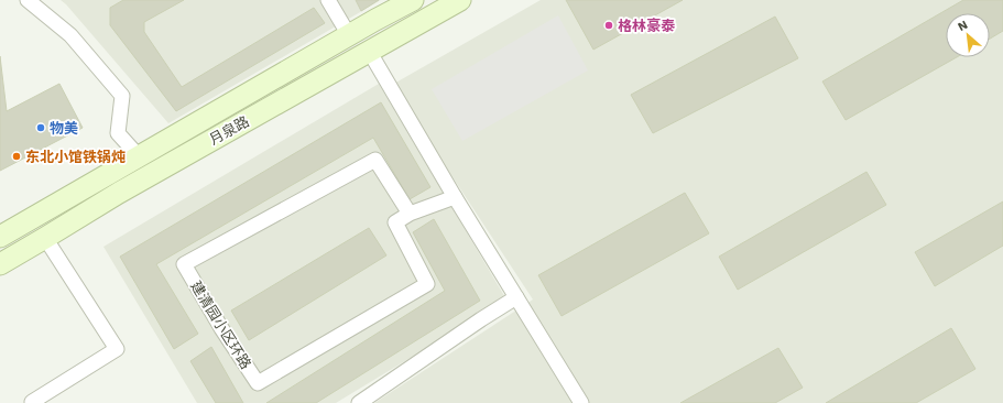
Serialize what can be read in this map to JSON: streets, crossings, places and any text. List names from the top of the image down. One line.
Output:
{"streets":{"main road":["月泉路"],"street":["建清园小区环路"]},"places":["格林豪泰","物美","东北小馆铁锅炖"],"north":"top left"}
